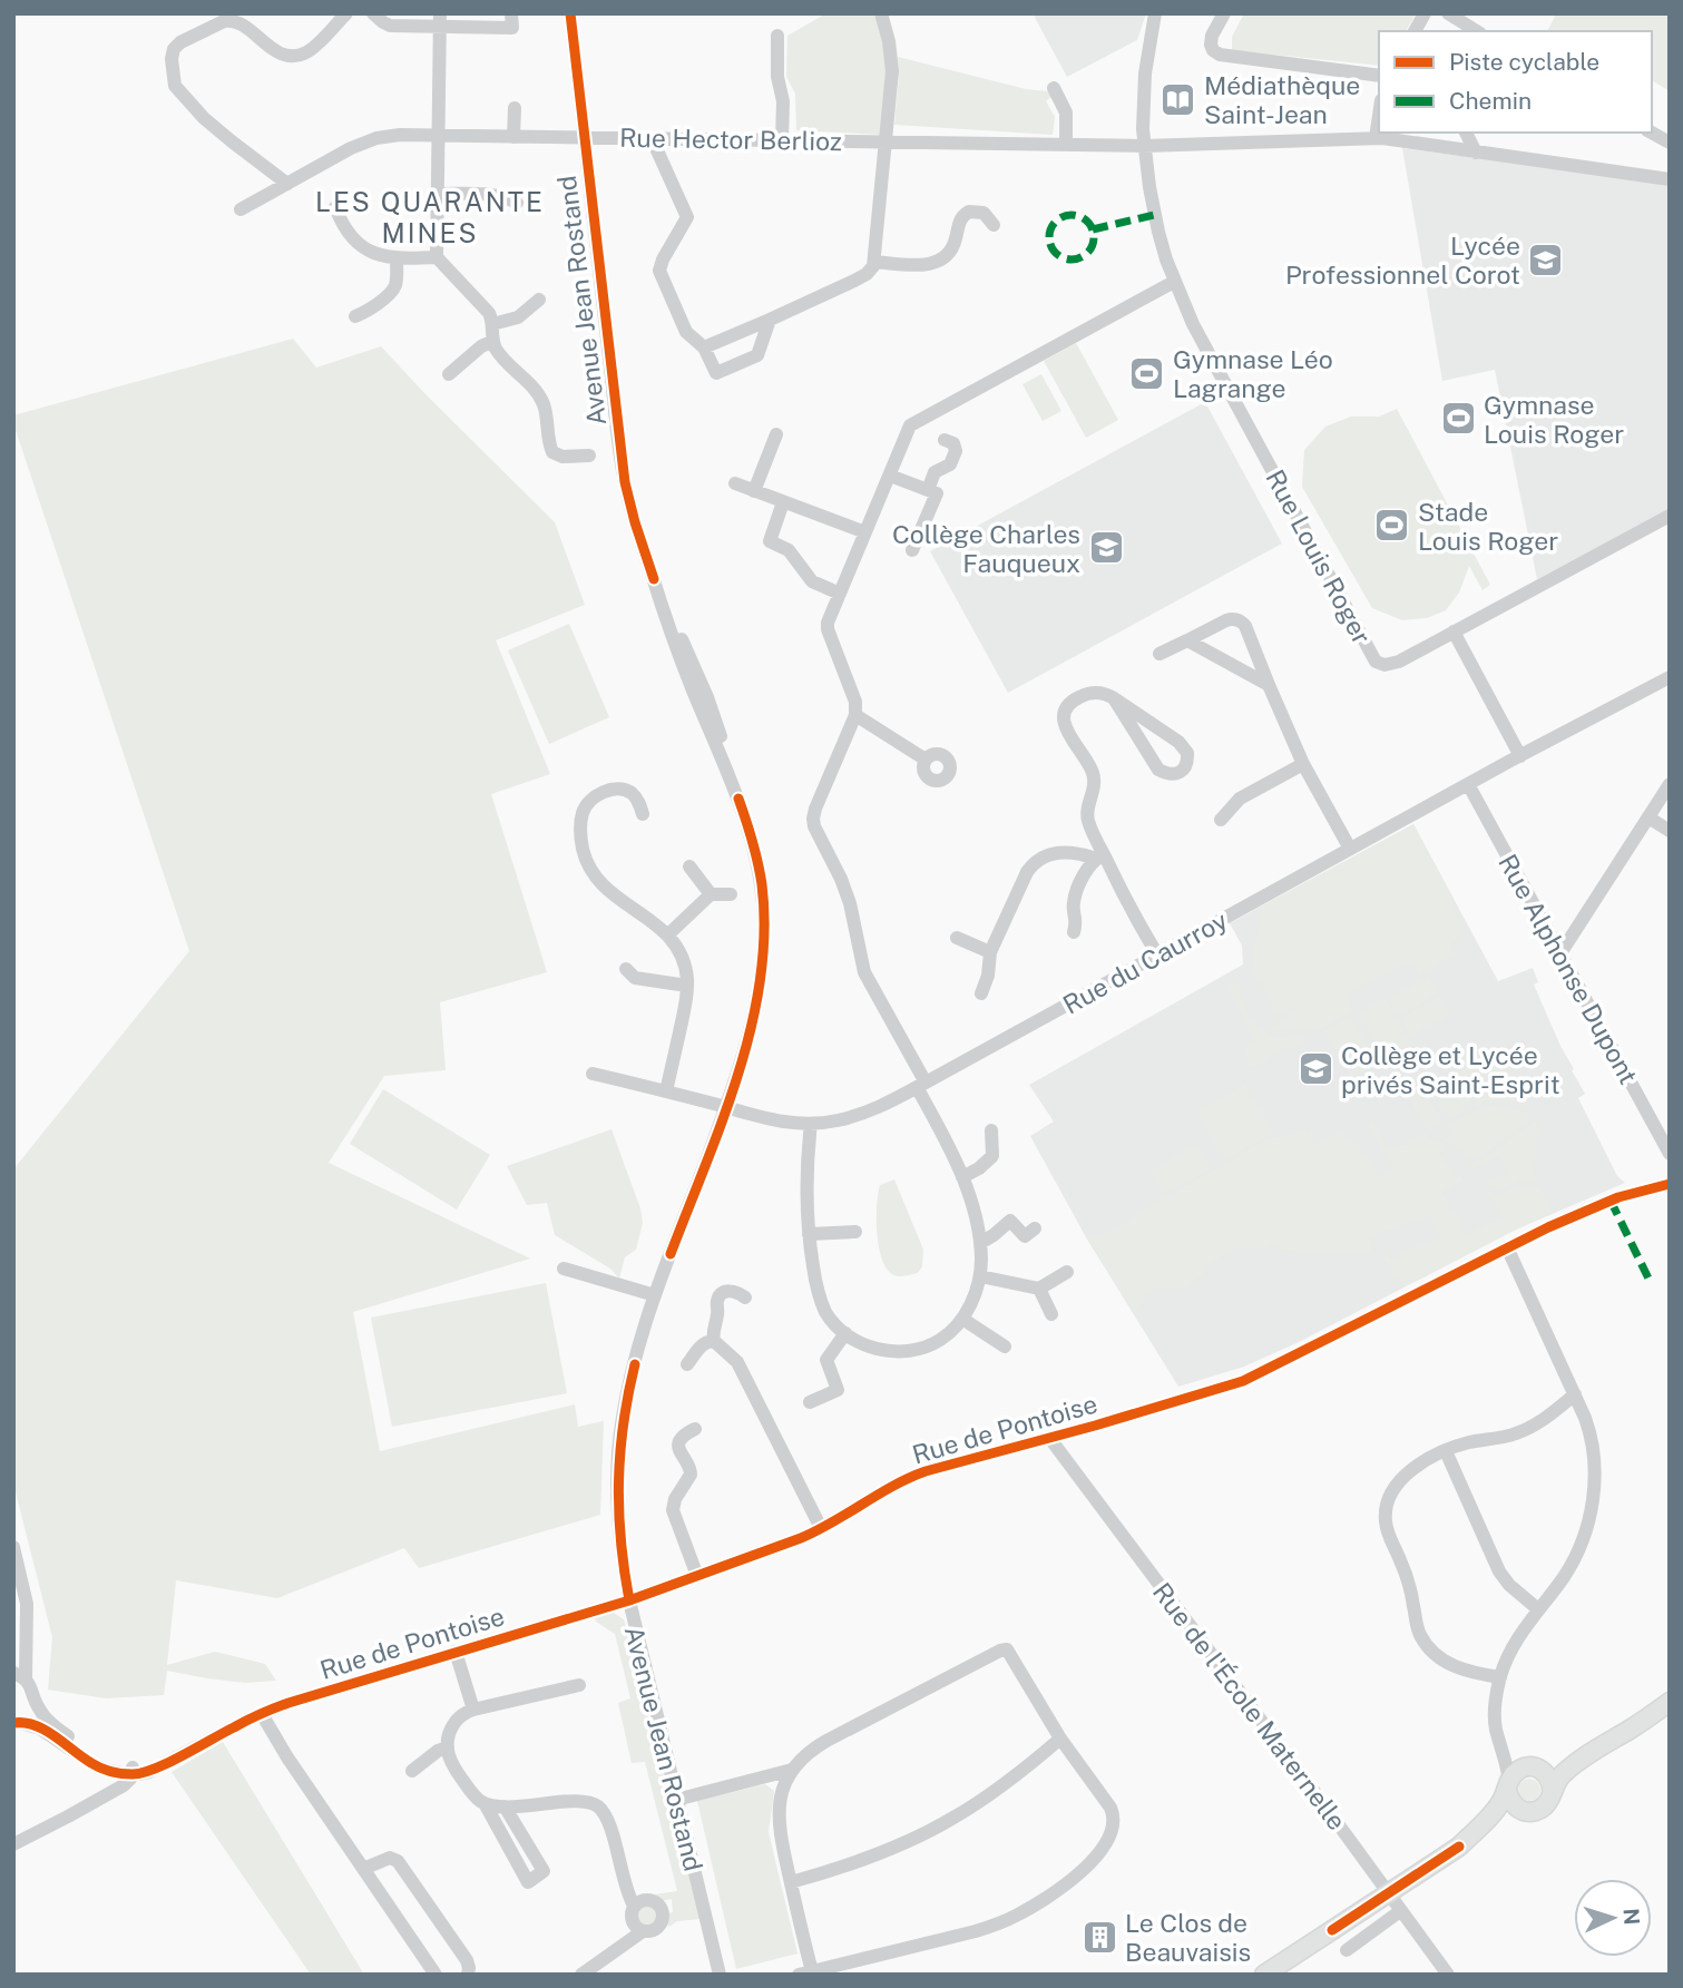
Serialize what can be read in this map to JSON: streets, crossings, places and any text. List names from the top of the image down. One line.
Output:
{"streets":{"street":["Rue Hector Berlioz","Avenue Jean Rostand","Rue Louis Roger","Rue du Caurroy","Rue Alphonse Dupont","Rue de Pontoise","Rue de l'École Maternelle"]},"crossings":[["Rue Hector Berlioz","Avenue Jean Rostand"],["Rue Hector Berlioz","Rue Louis Roger"],["Avenue Jean Rostand","Rue du Caurroy"],["Avenue Jean Rostand","Rue de Pontoise"],["Rue du Caurroy","Rue Alphonse Dupont"],["Rue de Pontoise","Rue de l'École Maternelle"]],"districts":["LES QUARANTE MINES"],"places":{"library":["Médiathèque Saint-Jean"],"school or university":["Lycée Professionnel Corot","Collège Charles Fauqueux","Collège et Lycée privés Saint-Esprit"],"sports":["Gymnase Léo Lagrange","Gymnase Louis Roger","Stade Louis Roger"],"building":["Le Clos de Beauvaisis"]},"legend":["Piste cyclable","Chemin"],"north":"right"}
